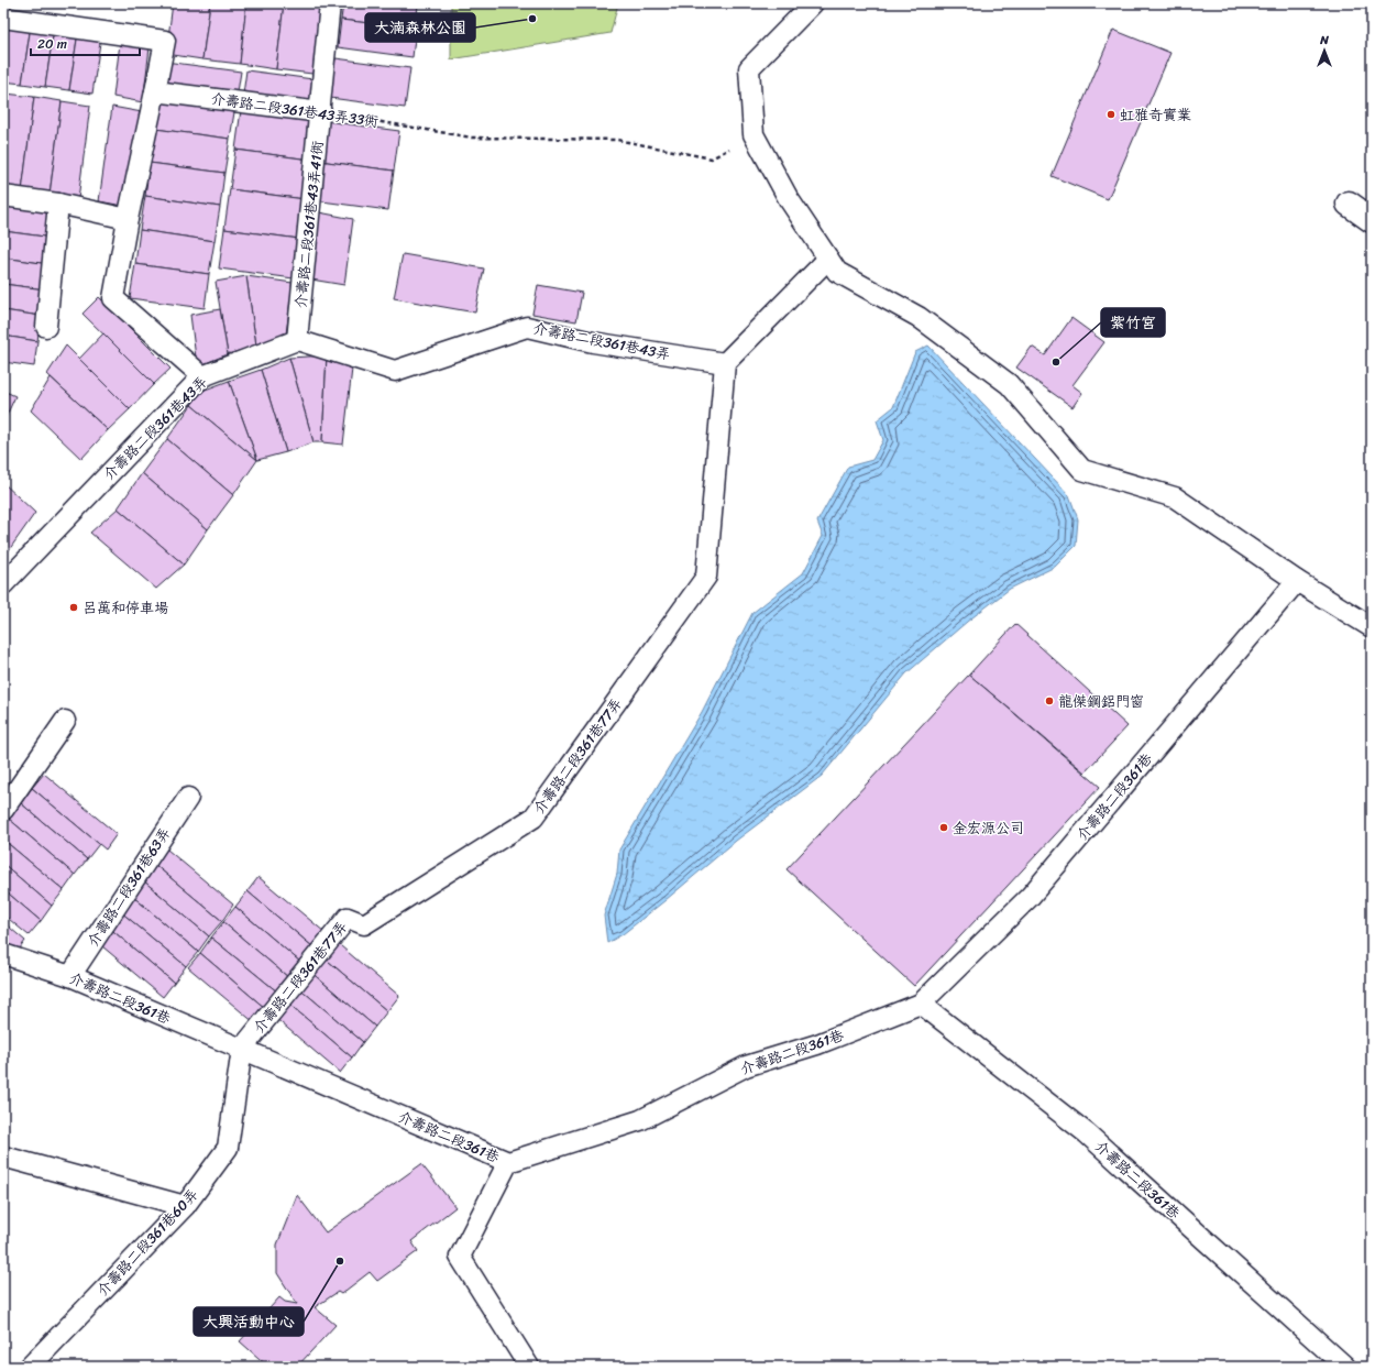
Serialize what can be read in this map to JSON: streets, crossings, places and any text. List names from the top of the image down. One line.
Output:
{"streets":{"lane":["介壽路二段361巷43弄33衖","介壽路二段361巷43弄41衖","介壽路二段361巷43弄","介壽路二段361巷77弄","介壽路二段361巷","介壽路二段361巷63弄","介壽路二段361巷60弄"]},"crossings":[["介壽路二段361巷43弄33衖","介壽路二段361巷43弄41衖"],["介壽路二段361巷43弄41衖","介壽路二段361巷43弄"],["介壽路二段361巷43弄","介壽路二段361巷77弄"],["介壽路二段361巷77弄","介壽路二段361巷"],["介壽路二段361巷77弄","介壽路二段361巷60弄"],["介壽路二段361巷","介壽路二段361巷63弄"],["介壽路二段361巷","介壽路二段361巷60弄"]],"places":["大湳森林公園","虹雅奇實業","紫竹宮","呂萬和停車場","龍傑鋼鋁門窗","金宏源公司","大興活動中心"],"scale_bar":"20 m","north":"top"}
